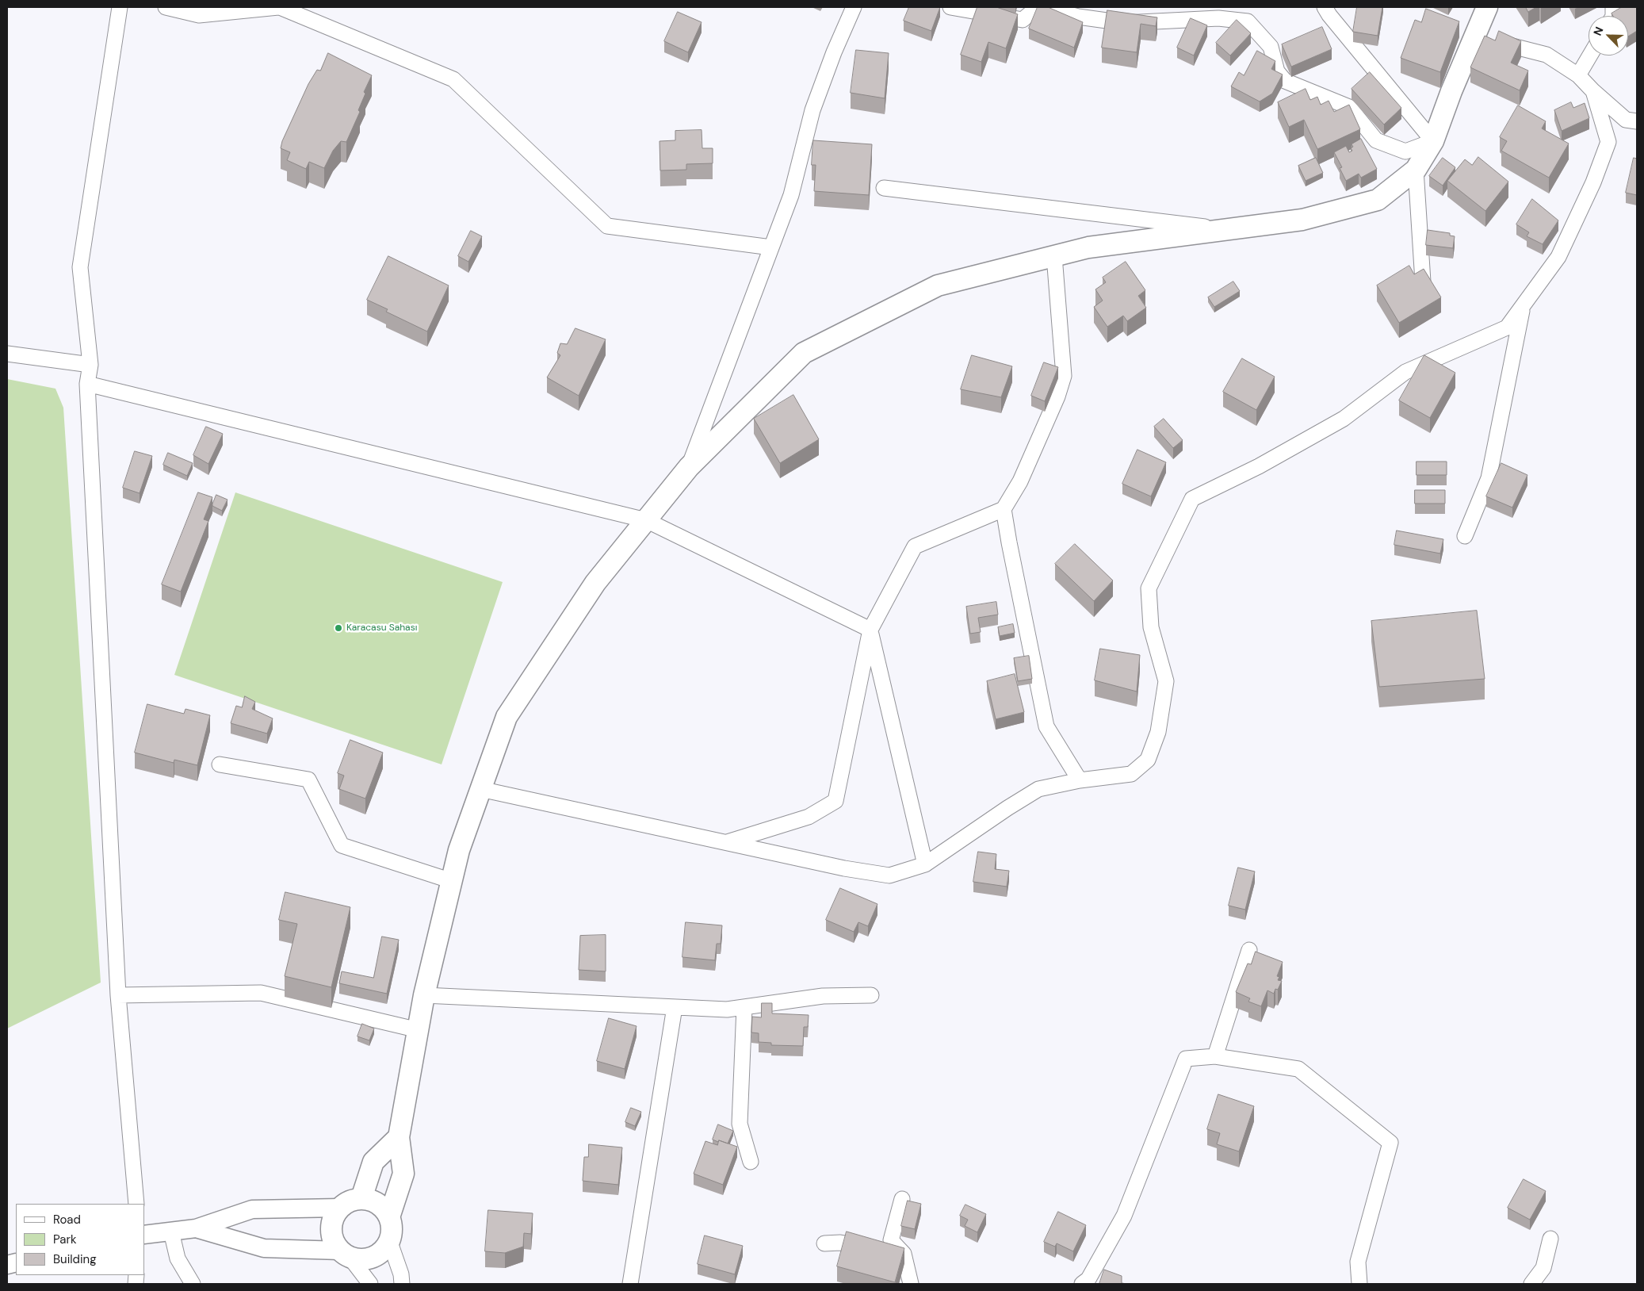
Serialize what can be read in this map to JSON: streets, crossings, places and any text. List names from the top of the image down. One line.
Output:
{"places":["Karacasu Sahası"],"legend":["Road","Park","Building"],"north":"top left"}
